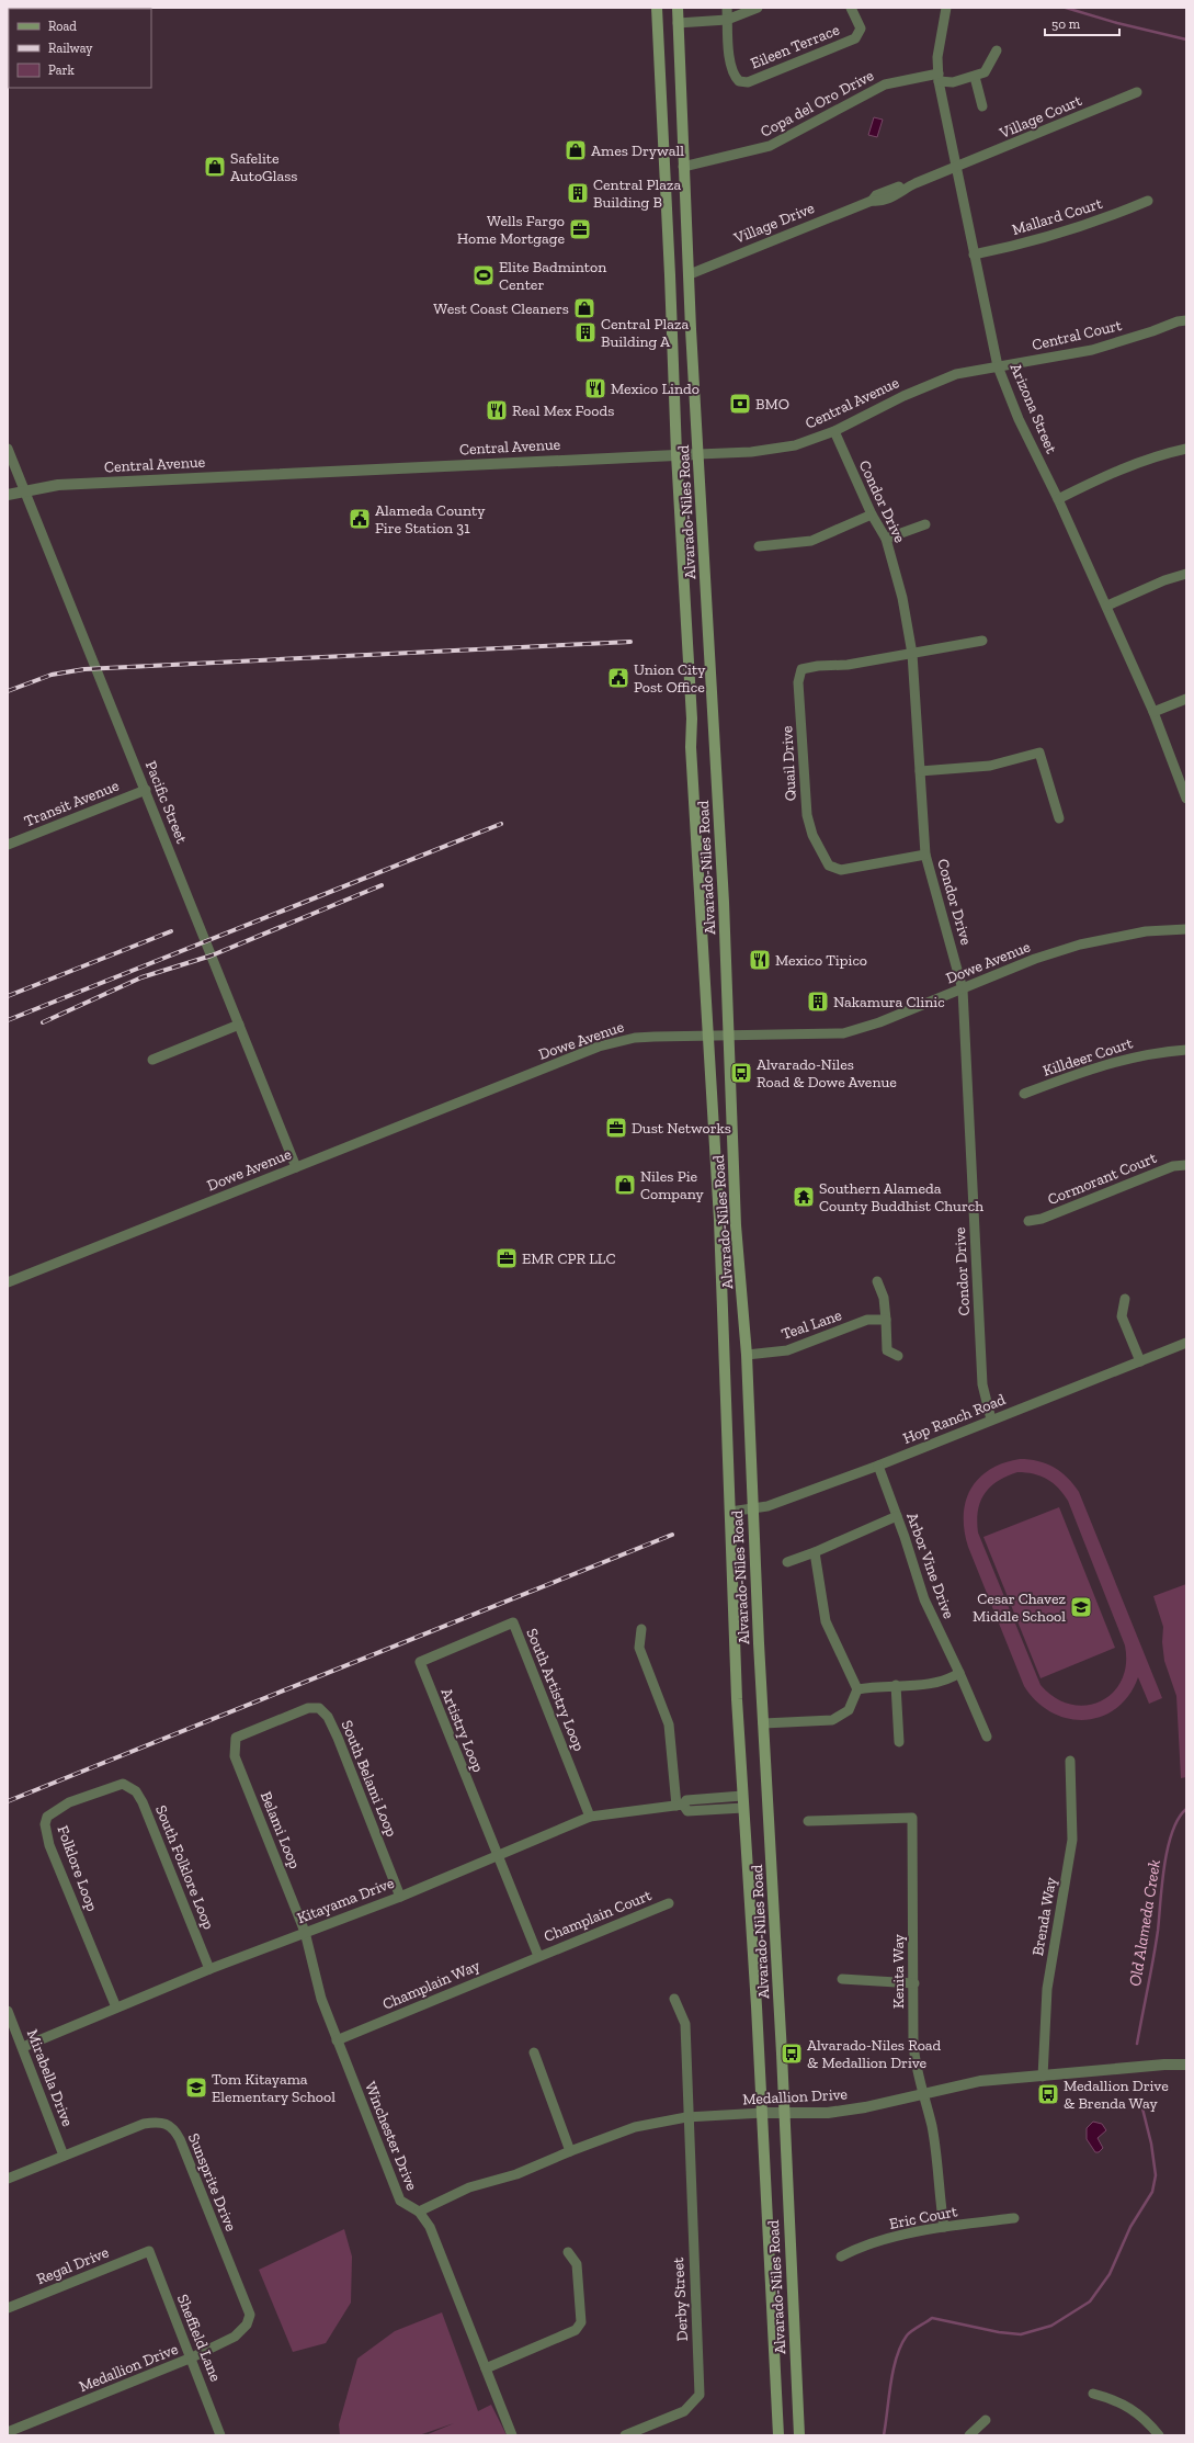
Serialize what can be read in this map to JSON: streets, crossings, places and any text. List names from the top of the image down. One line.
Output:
{"streets":{"main road":["Alvarado-Niles Road"],"street":["Eileen Terrace","Copa del Oro Drive","Village Court","Mallard Court","Village Drive","Central Court","Central Avenue","Arizona Street","Condor Drive","Quail Drive","Pacific Street","Transit Avenue","Dowe Avenue","Killdeer Court","Cormorant Court","Teal Lane","Hop Ranch Road","Arbor Vine Drive","South Artistry Loop","Artistry Loop","South Belami Loop","Belami Loop","South Folklore Loop","Folklore Loop","Kitayama Drive","Champlain Court","Brenda Way","Kenita Way","Champlain Way","Mirabella Drive","Medallion Drive","Winchester Drive","Sunsprite Drive","Eric Court","Regal Drive","Derby Street","Sheffield Lane"]},"crossings":[["Copa del Oro Drive","Arizona Street"],["Copa del Oro Drive","Alvarado-Niles Road"],["Village Court","Village Drive"],["Village Court","Arizona Street"],["Mallard Court","Arizona Street"],["Village Drive","Arizona Street"],["Village Drive","Alvarado-Niles Road"],["Central Court","Central Avenue"],["Central Court","Arizona Street"],["Central Avenue","Arizona Street"],["Central Avenue","Condor Drive"],["Central Avenue","Alvarado-Niles Road"],["Central Avenue","Pacific Street"],["Condor Drive","Quail Drive"],["Condor Drive","Dowe Avenue"],["Condor Drive","Hop Ranch Road"],["Alvarado-Niles Road","Dowe Avenue"],["Alvarado-Niles Road","Teal Lane"],["Alvarado-Niles Road","Hop Ranch Road"],["Alvarado-Niles Road","Kitayama Drive"],["Alvarado-Niles Road","Medallion Drive"],["Pacific Street","Transit Avenue"],["Pacific Street","Dowe Avenue"],["Hop Ranch Road","Arbor Vine Drive"],["South Artistry Loop","Artistry Loop"],["South Artistry Loop","Kitayama Drive"],["Artistry Loop","Kitayama Drive"],["South Belami Loop","Belami Loop"],["South Belami Loop","Kitayama Drive"],["Belami Loop","Kitayama Drive"],["Belami Loop","Winchester Drive"],["South Folklore Loop","Folklore Loop"],["South Folklore Loop","Kitayama Drive"],["Folklore Loop","Kitayama Drive"],["Kitayama Drive","Mirabella Drive"],["Kitayama Drive","Winchester Drive"],["Champlain Court","Champlain Way"],["Brenda Way","Medallion Drive"],["Kenita Way","Medallion Drive"],["Kenita Way","Eric Court"],["Champlain Way","Winchester Drive"],["Mirabella Drive","Sunsprite Drive"],["Medallion Drive","Winchester Drive"],["Medallion Drive","Sunsprite Drive"],["Medallion Drive","Derby Street"],["Medallion Drive","Sheffield Lane"],["Regal Drive","Sheffield Lane"]],"water":["Old Alameda Creek"],"places":{"shop":["Ames Drywall","Safelite AutoGlass","West Coast Cleaners","Niles Pie Company"],"building":["Central Plaza Building B","Central Plaza Building A","Nakamura Clinic"],"office":["Wells Fargo Home Mortgage","Dust Networks","EMR CPR LLC"],"sports":["Elite Badminton Center"],"restaurant":["Mexico Lindo","Real Mex Foods","Mexico Tipico"],"bank":["BMO"],"public building":["Alameda County Fire Station 31","Union City Post Office"],"bus stop":["Alvarado-Niles Road & Dowe Avenue","Alvarado-Niles Road & Medallion Drive","Medallion Drive & Brenda Way"],"temple":["Southern Alameda County Buddhist Church"],"school or university":["Cesar Chavez Middle School","Tom Kitayama Elementary School"]},"legend":["Road","Railway","Park"],"scale_bar":"50 m"}
